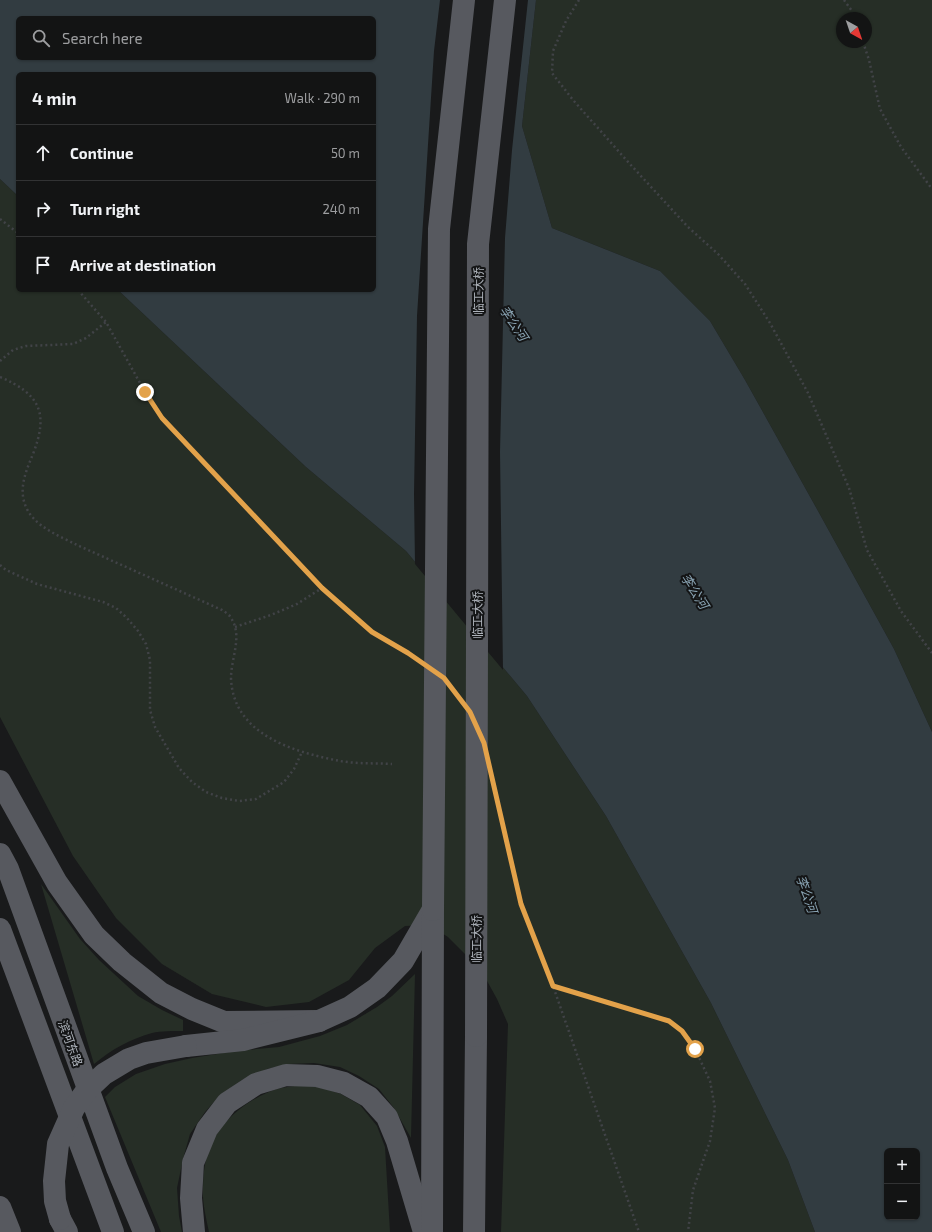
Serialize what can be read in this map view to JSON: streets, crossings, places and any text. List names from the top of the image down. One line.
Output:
{"streets":{"main road":["临工大桥","滨河东路"]},"water":["李公河"],"north":"bottom right","page":{"search":"Search here","heading":["4 min","Walk · 290 m"],"list":[["Continue","50 m"],["Turn right","240 m"],"Arrive at destination"],"map_buttons":["+","−"]}}
